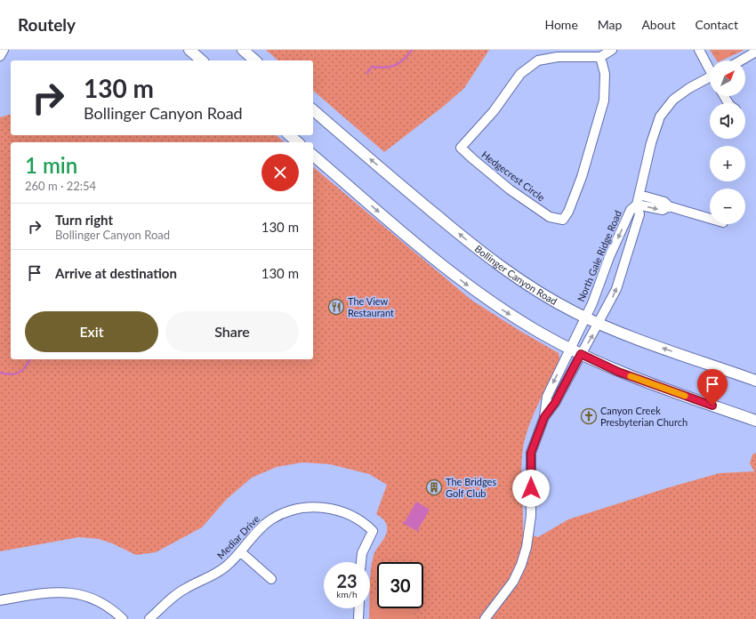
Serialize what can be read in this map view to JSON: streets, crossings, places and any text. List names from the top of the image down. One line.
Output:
{"streets":{"main road":["Bollinger Canyon Road"],"street":["Hedgecrest Circle","North Gale Ridge Road","Mediar Drive"]},"crossings":[["North Gale Ridge Road","Bollinger Canyon Road"]],"places":{"restaurant":["The View Restaurant"],"church":["Canyon Creek Presbyterian Church"],"building":["The Bridges Golf Club"]},"north":"top right","page":{"header":"Routely","nav":["Home","Map","About","Contact"],"map_buttons":["+","−"],"turn":["130 m","Bollinger Canyon Road"],"heading":["1 min","260 m · 22:54"],"list":[{"name":"Turn right","note":"Bollinger Canyon Road","value":"130 m"},{"name":"Arrive at destination","value":"130 m"}],"buttons":["Exit","Share"],"speed":"23 km/h","limit":"30"}}
